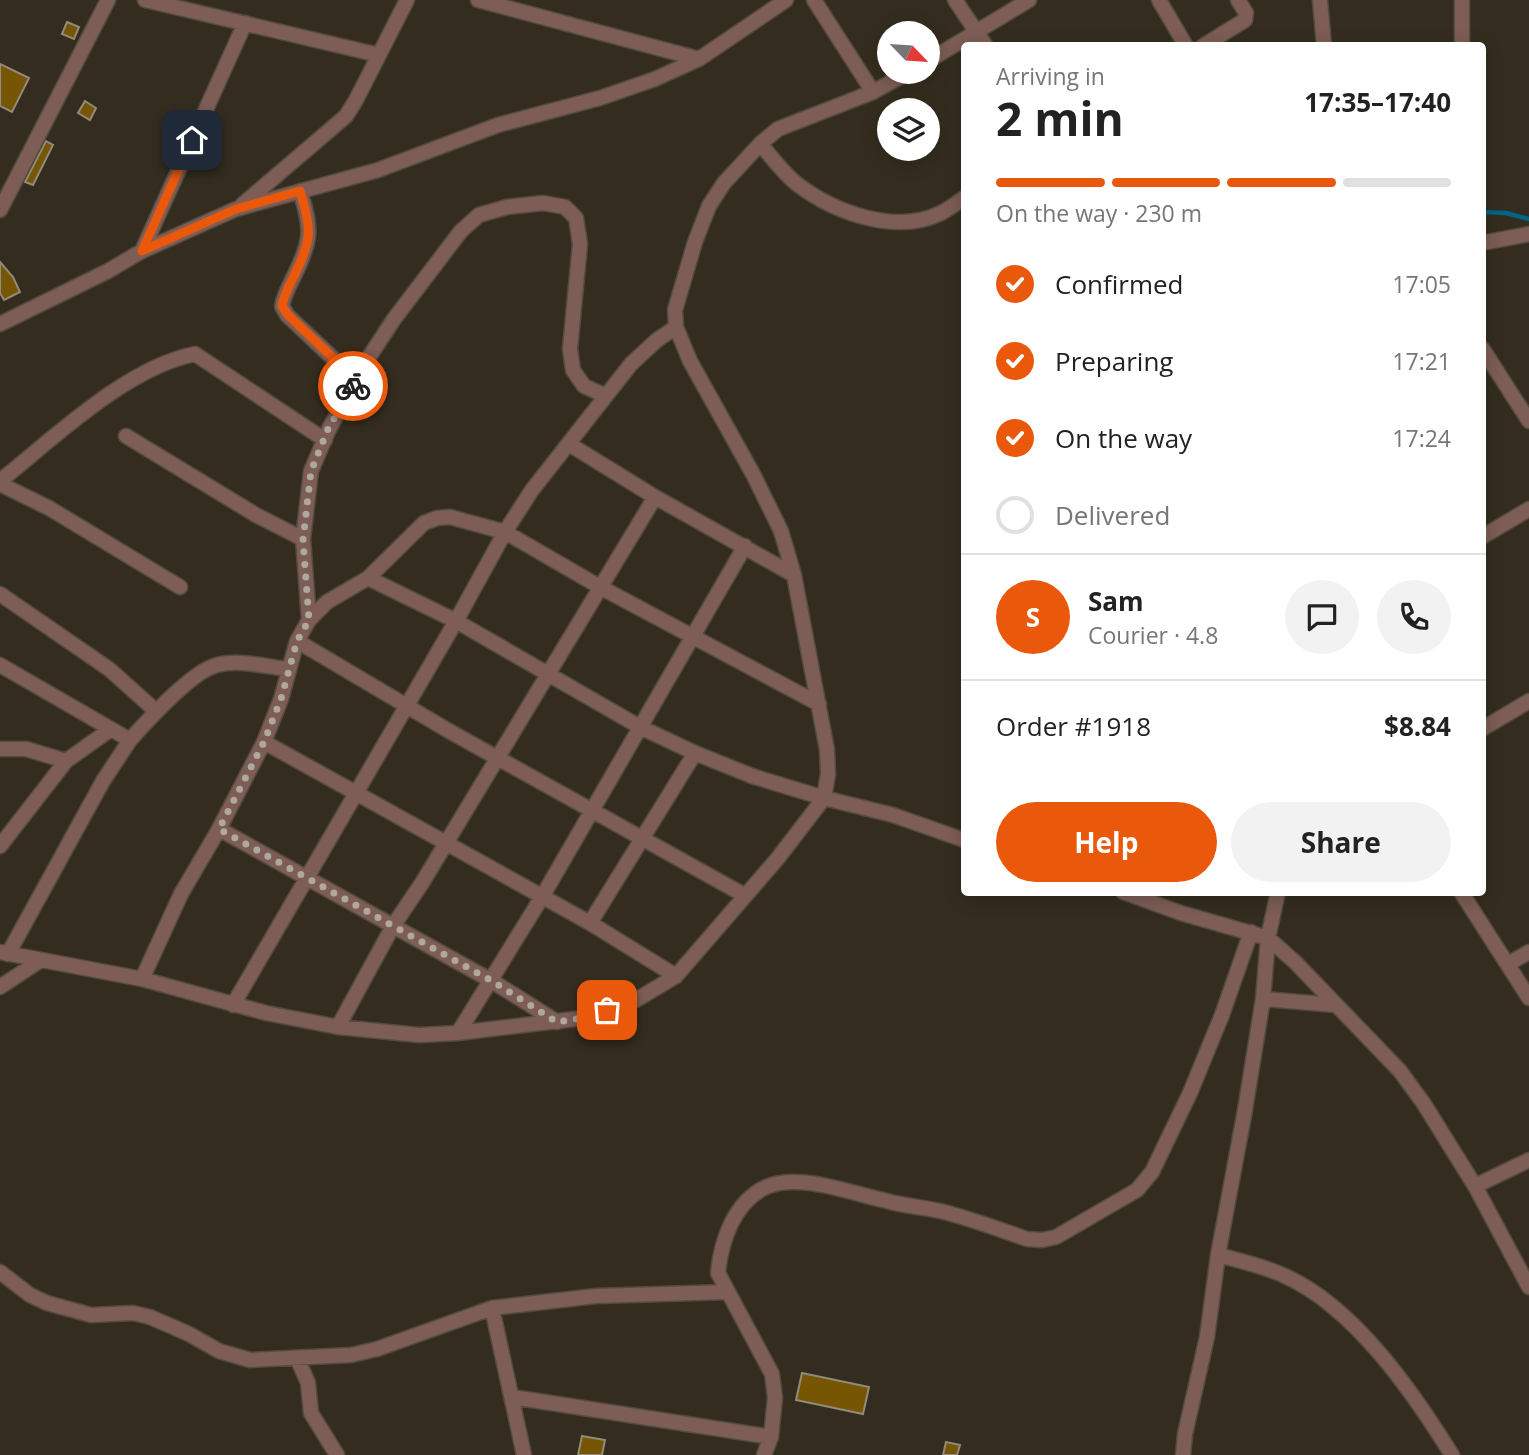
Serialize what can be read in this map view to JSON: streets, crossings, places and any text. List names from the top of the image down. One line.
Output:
{"north":"bottom right","page":{"heading":["2 min","Arriving in","17:35–17:40"],"panel":["Sam","Courier · 4.8","Order #1918","$8.84"],"bar":"On the way · 230 m","list":[["Confirmed","17:05"],["Preparing","17:21"],["On the way","17:24"],"Delivered"],"round":"S","buttons":["Help","Share"]}}
